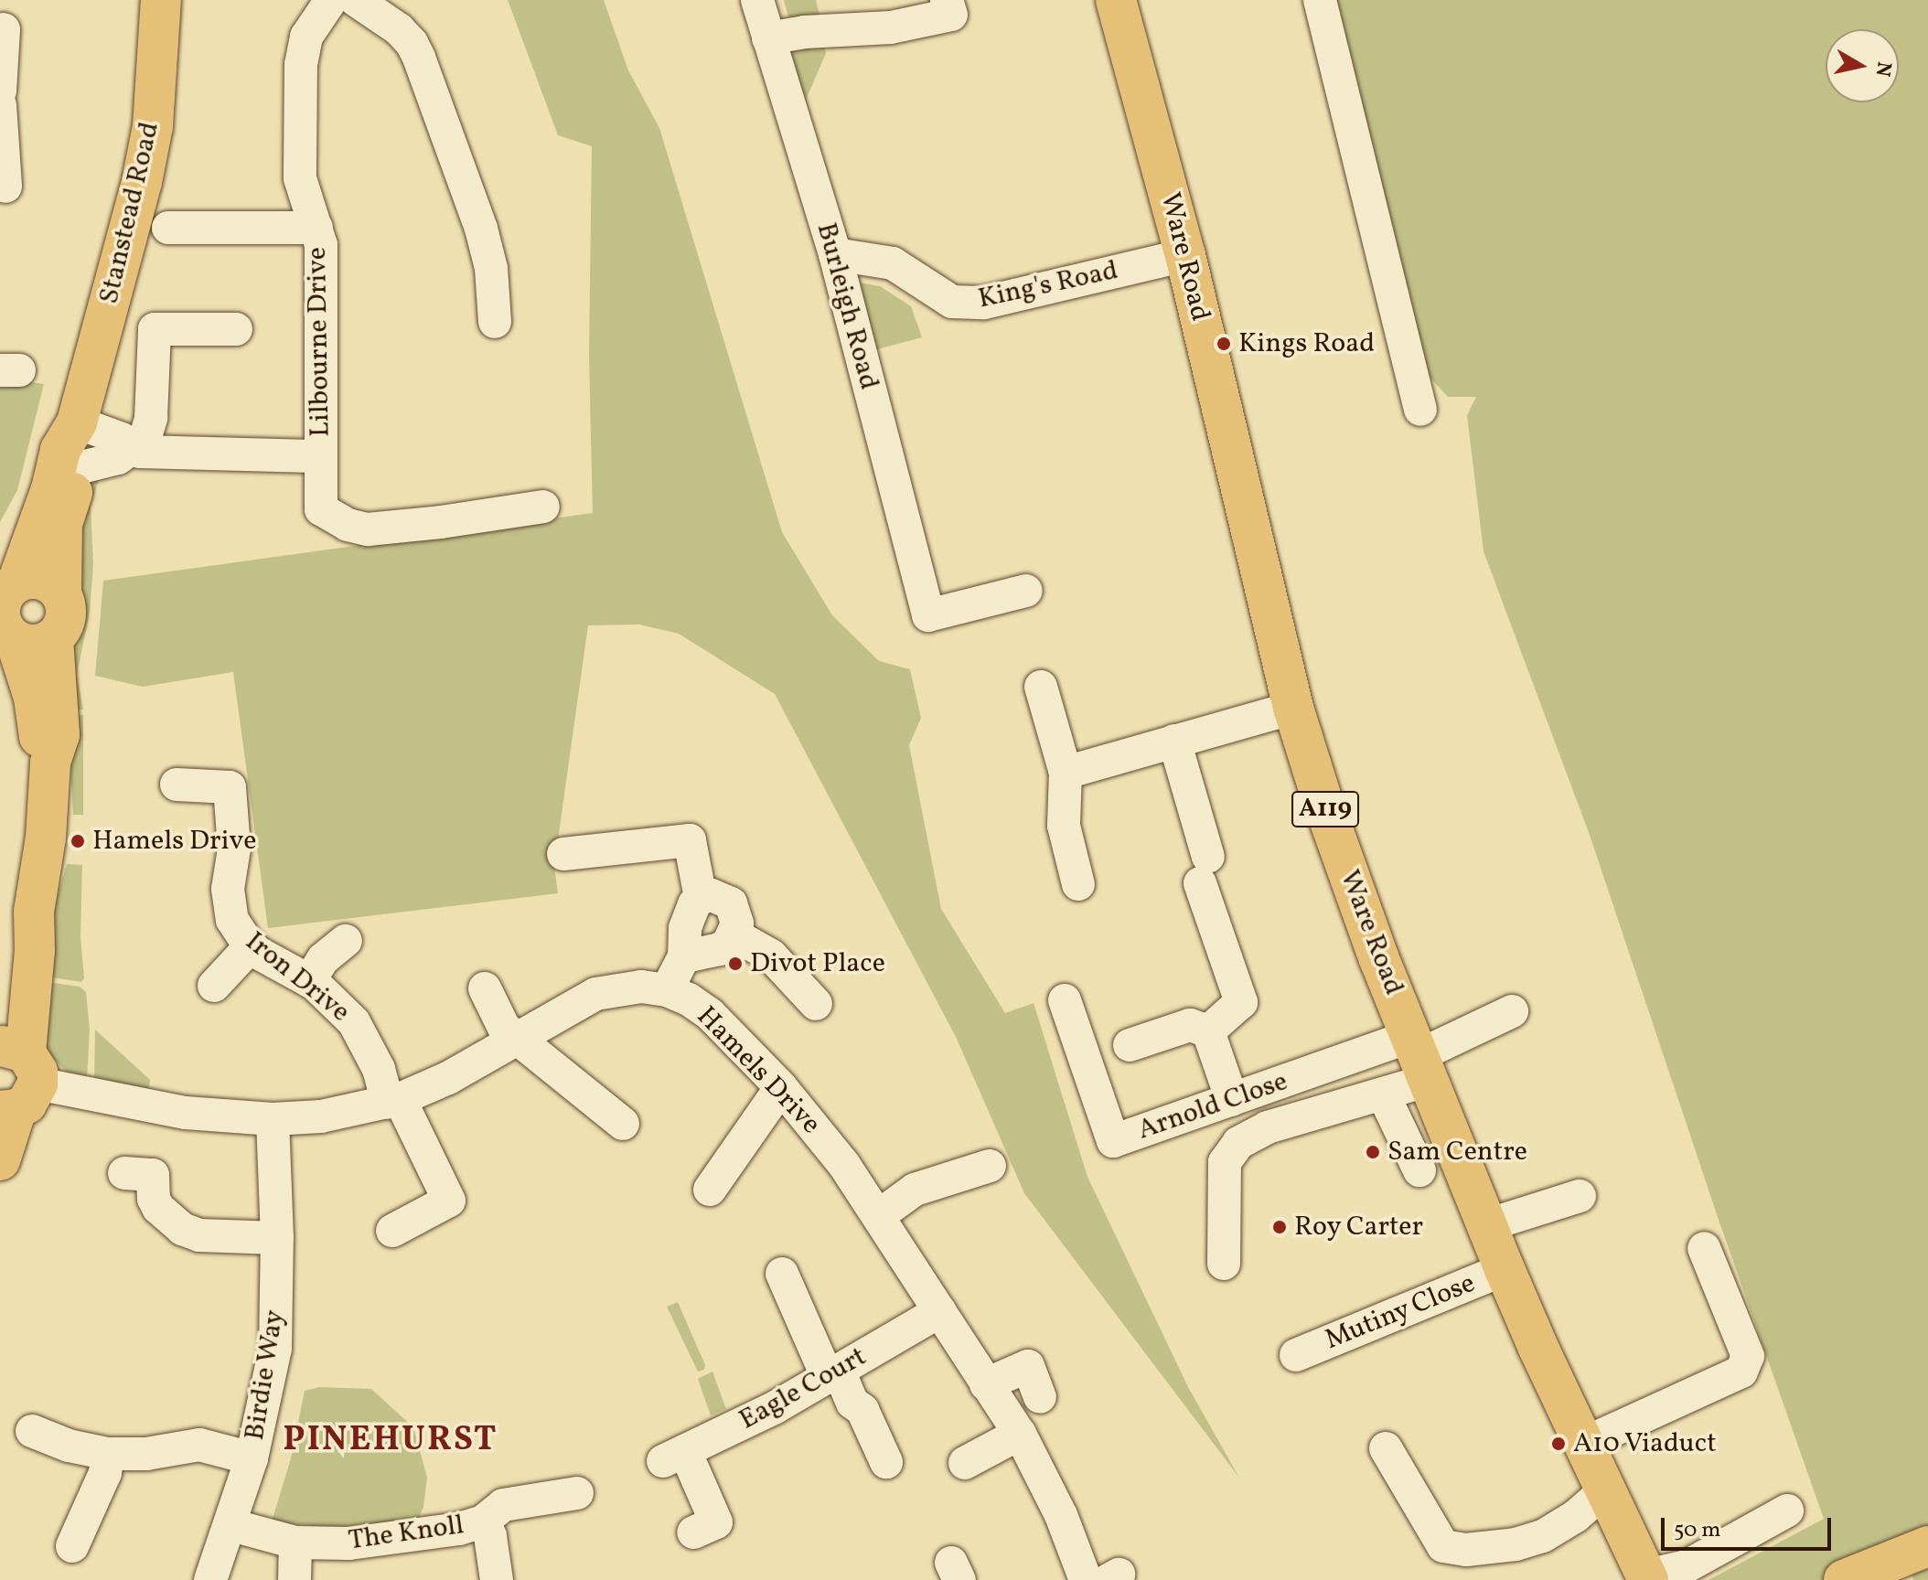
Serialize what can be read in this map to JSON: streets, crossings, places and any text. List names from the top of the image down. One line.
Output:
{"streets":{"main road":["Stanstead Road","Ware Road","A119"],"street":["King's Road","Burleigh Road","Lilbourne Drive","Iron Drive","Hamels Drive","Arnold Close","Mutiny Close","Birdie Way","Eagle Court","The Knoll"]},"crossings":[["Stanstead Road","Lilbourne Drive"],["Stanstead Road","Hamels Drive"],["Ware Road","King's Road"],["Ware Road","Arnold Close"],["Ware Road","Mutiny Close"],["King's Road","Burleigh Road"],["Iron Drive","Hamels Drive"],["Hamels Drive","Birdie Way"],["Hamels Drive","Eagle Court"],["Birdie Way","The Knoll"]],"districts":["PINEHURST"],"places":["Kings Road","Hamels Drive","Divot Place","Sam Centre","Roy Carter","A10 Viaduct"],"scale_bar":"50 m","north":"right"}
